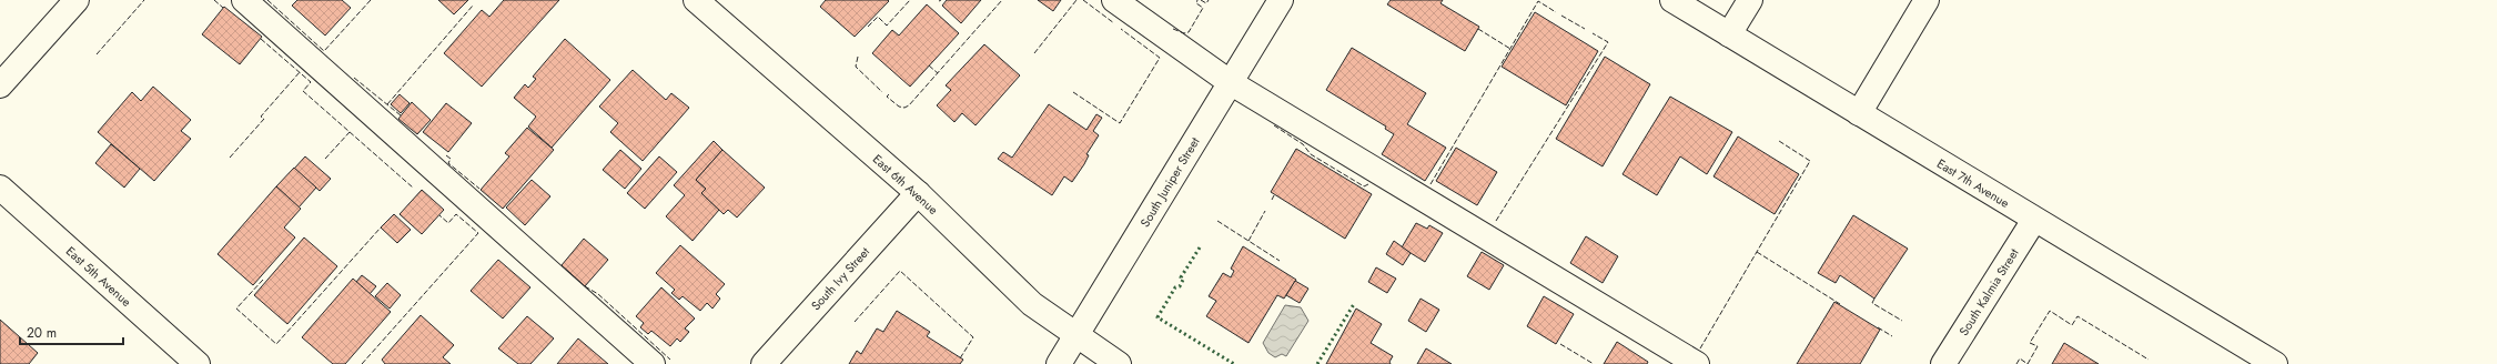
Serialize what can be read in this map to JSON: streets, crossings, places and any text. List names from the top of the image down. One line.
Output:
{"streets":{"street":["South Juniper Street","East 7th Avenue","East 6th Avenue","East 5th Avenue","South Ivy Street","South Kalmia Street"]},"crossings":[["South Juniper Street","East 6th Avenue"],["East 7th Avenue","South Kalmia Street"],["East 6th Avenue","South Ivy Street"]],"scale_bar":"20 m"}
